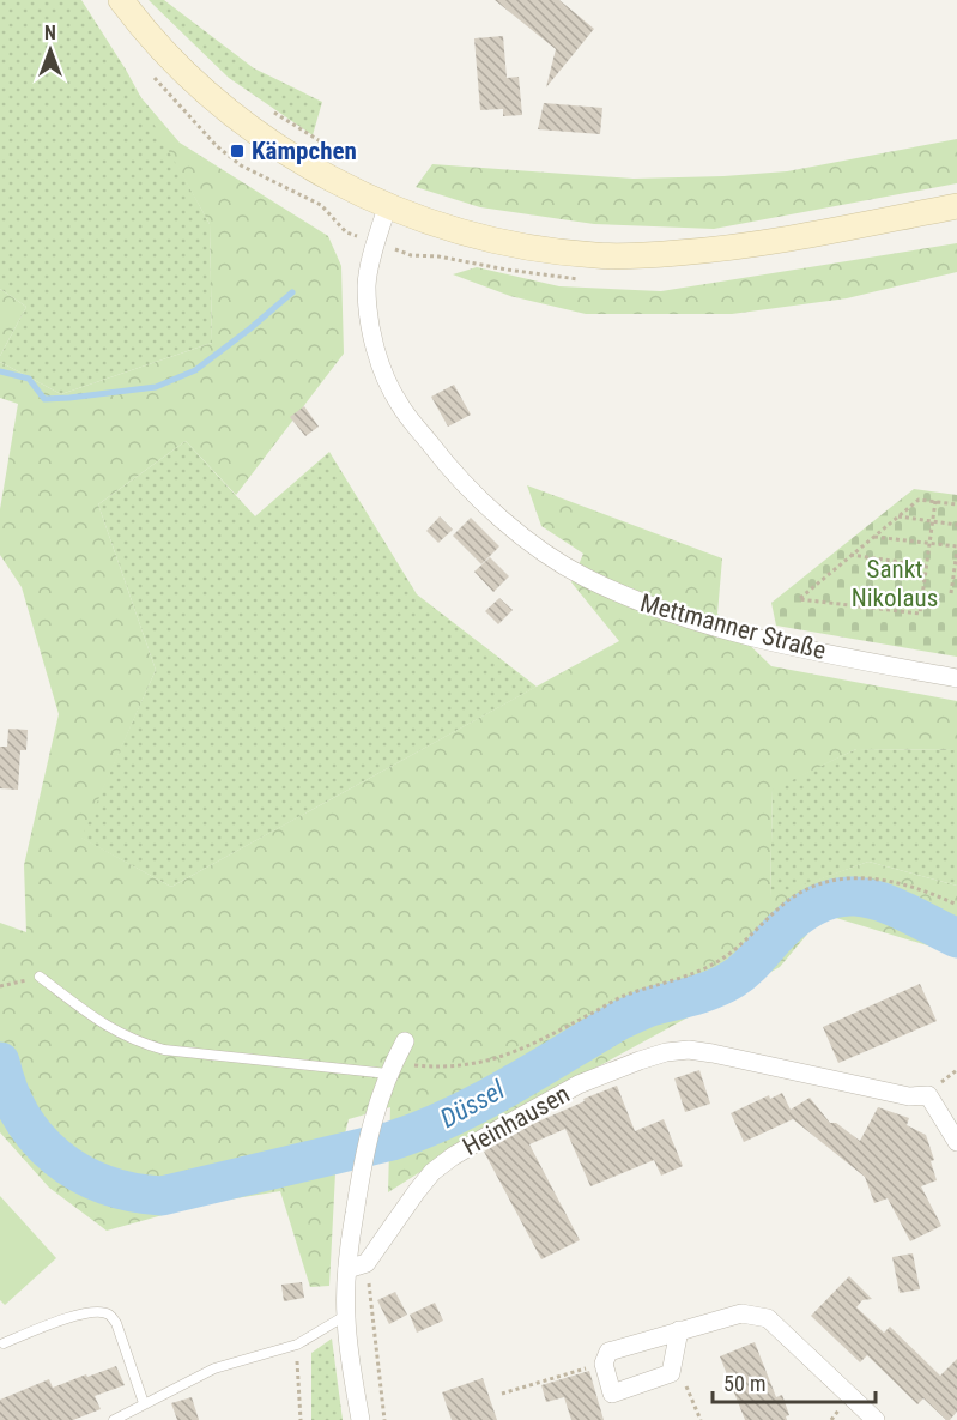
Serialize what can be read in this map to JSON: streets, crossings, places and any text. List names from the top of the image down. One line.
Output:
{"streets":{"street":["Mettmanner Straße","Heinhausen"]},"water":["Düssel"],"parks":["Sankt Nikolaus"],"places":{"transit":["Kämpchen"]},"scale_bar":"50 m","north":"top"}
